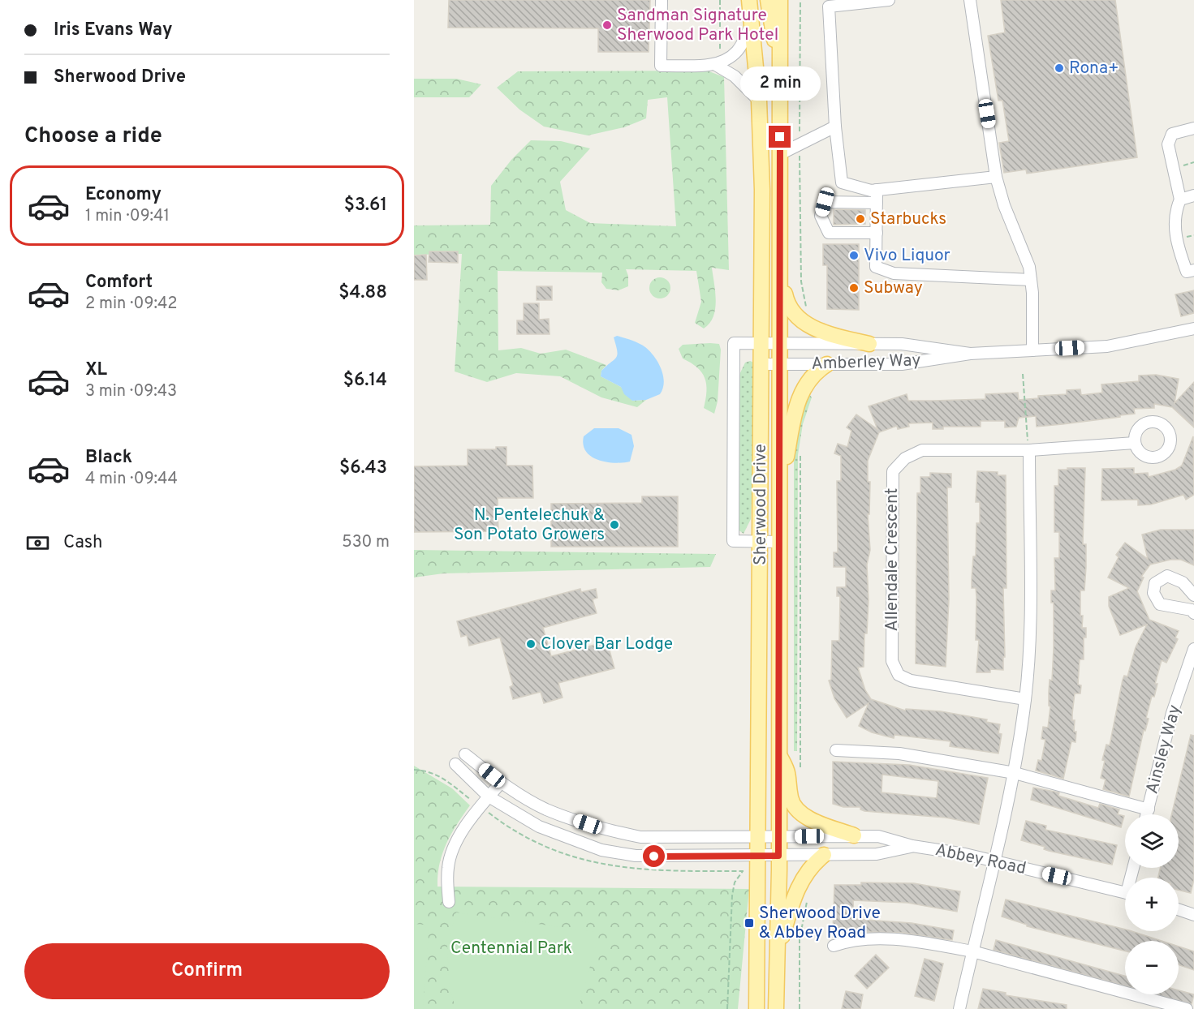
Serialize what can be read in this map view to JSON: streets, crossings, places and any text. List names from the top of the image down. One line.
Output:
{"streets":{"main road":["Sherwood Drive"],"street":["Amberley Way","Allendale Crescent","Ainsley Way","Abbey Road"]},"crossings":[["Amberley Way","Sherwood Drive"],["Sherwood Drive","Abbey Road"]],"parks":["Centennial Park"],"places":{"other":["Sandman Signature Sherwood Park Hotel","Rona+","Starbucks","Vivo Liquor","Subway","N. Pentelechuk & Son Potato Growers","Clover Bar Lodge"],"transit":["Sherwood Drive & Abbey Road"]},"page":{"banner":["Iris Evans Way","Sherwood Drive"],"bubble":"2 min","heading":"Choose a ride","list":[{"name":"Economy","note":"1 min · 09:41","value":"$3.61"},{"name":"Comfort","note":"2 min · 09:42","value":"$4.88"},{"name":"XL","note":"3 min · 09:43","value":"$6.14"},{"name":"Black","note":"4 min · 09:44","value":"$6.43"}],"pay":["Cash","530 m"],"map_buttons":["+","−"],"buttons":"Confirm"}}
